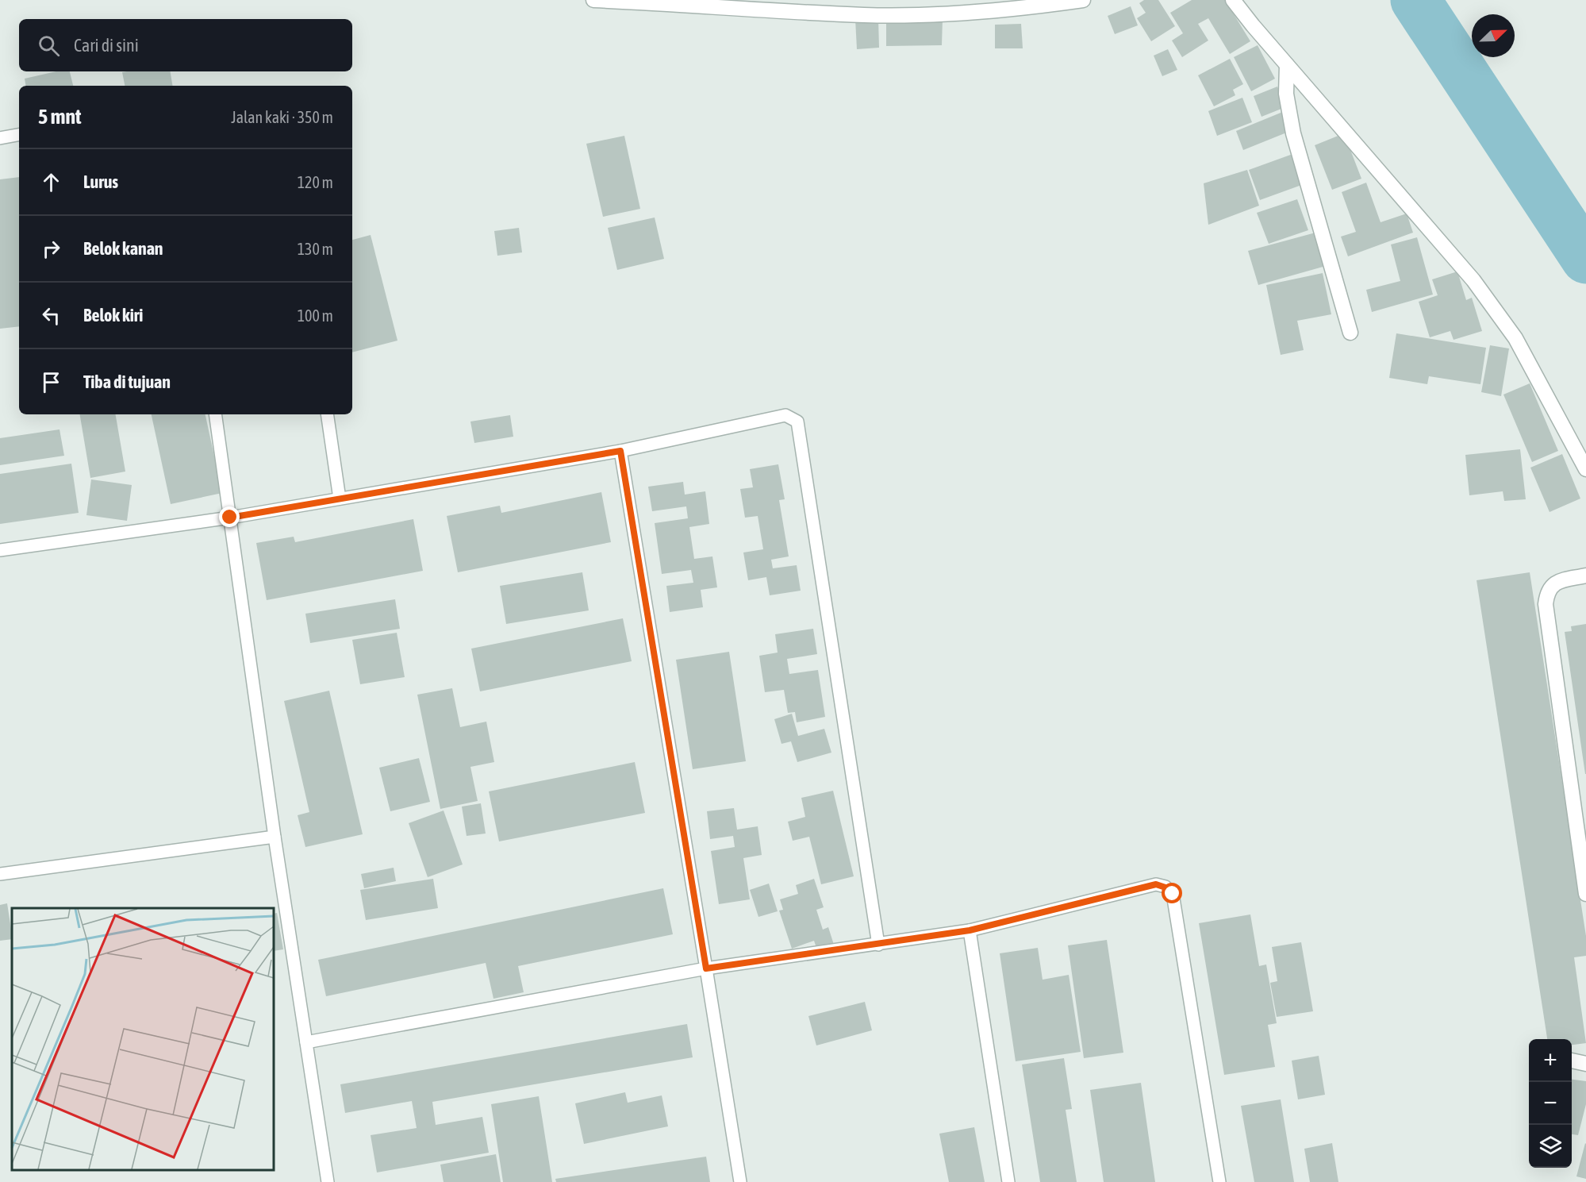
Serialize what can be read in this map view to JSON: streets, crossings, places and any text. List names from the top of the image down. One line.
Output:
{"north":"top right","page":{"search":"Cari di sini","heading":["5 mnt","Jalan kaki · 350 m"],"list":[["Lurus","120 m"],["Belok kanan","130 m"],["Belok kiri","100 m"],"Tiba di tujuan"],"map_buttons":["+","−"]}}
